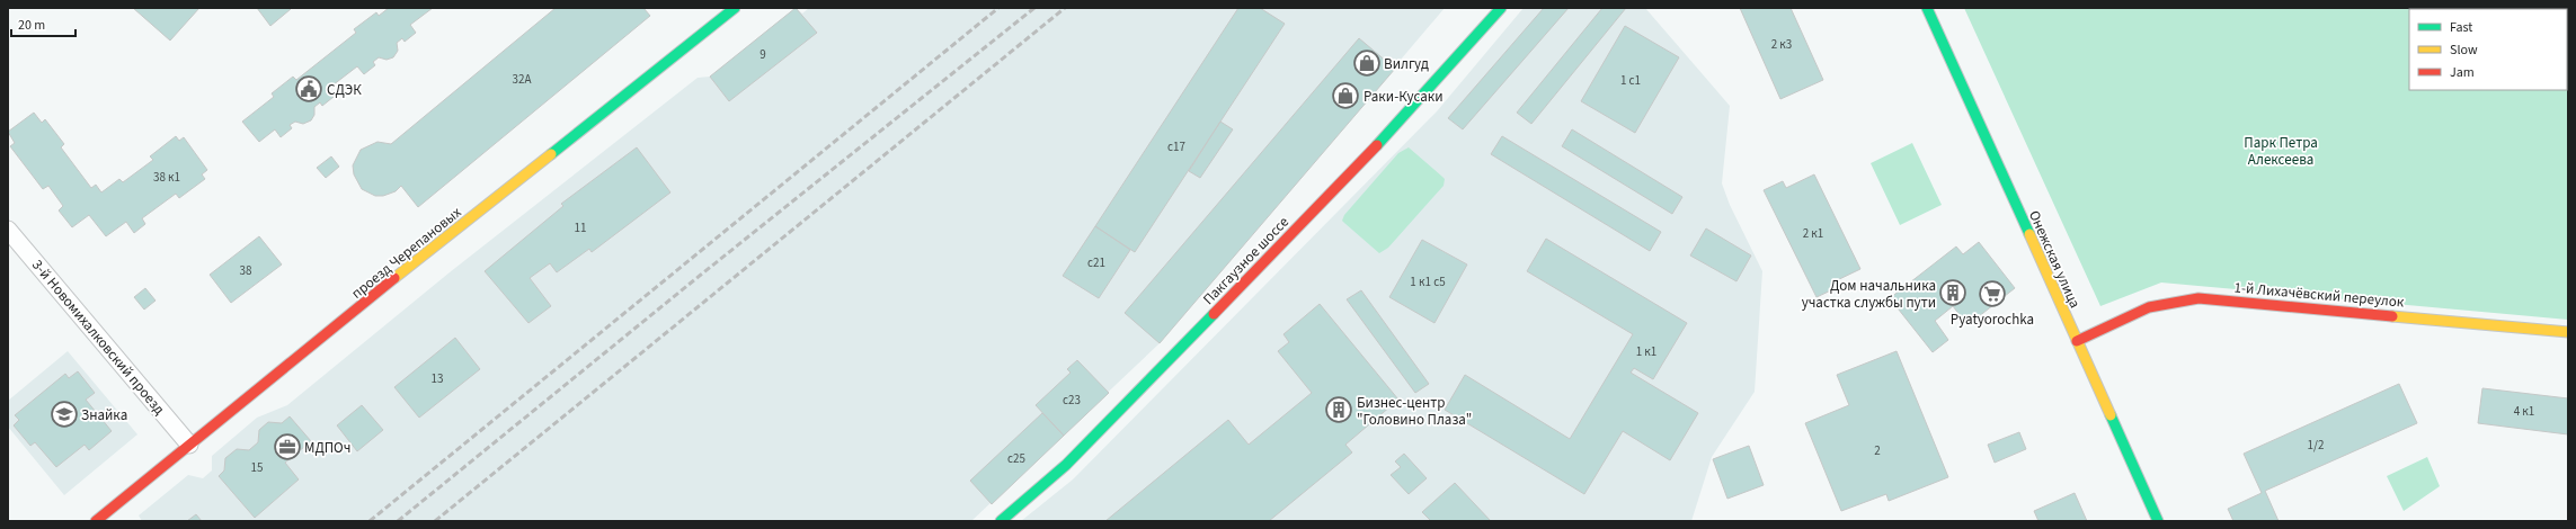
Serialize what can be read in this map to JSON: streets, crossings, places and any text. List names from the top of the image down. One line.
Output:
{"streets":{"street":["проезд Черепановых","Онежская улица","Пакгаузное шоссе","1-й Лихачёвский переулок","3-й Новомихалковский проезд"]},"crossings":[["проезд Черепановых","3-й Новомихалковский проезд"],["Онежская улица","1-й Лихачёвский переулок"]],"parks":["Парк Петра Алексеева"],"places":{"shop":["Вилгуд","Раки-Кусаки"],"public building":["СДЭК"],"building":["Дом начальника участка службы пути","Бизнес-центр \"Головино Плаза\""],"supermarket":["Pyatyorochka"],"school or university":["Знайка"],"office":["МДПОч"]},"house_numbers":["2 к3","9","32А","1 с1","с17","38 к1","11","2 к1","с21","38","1 к1 с5","1 к1","13","с23","4 к1","1/2","2","с25","15"],"legend":["Fast","Slow","Jam"],"scale_bar":"20 m"}
